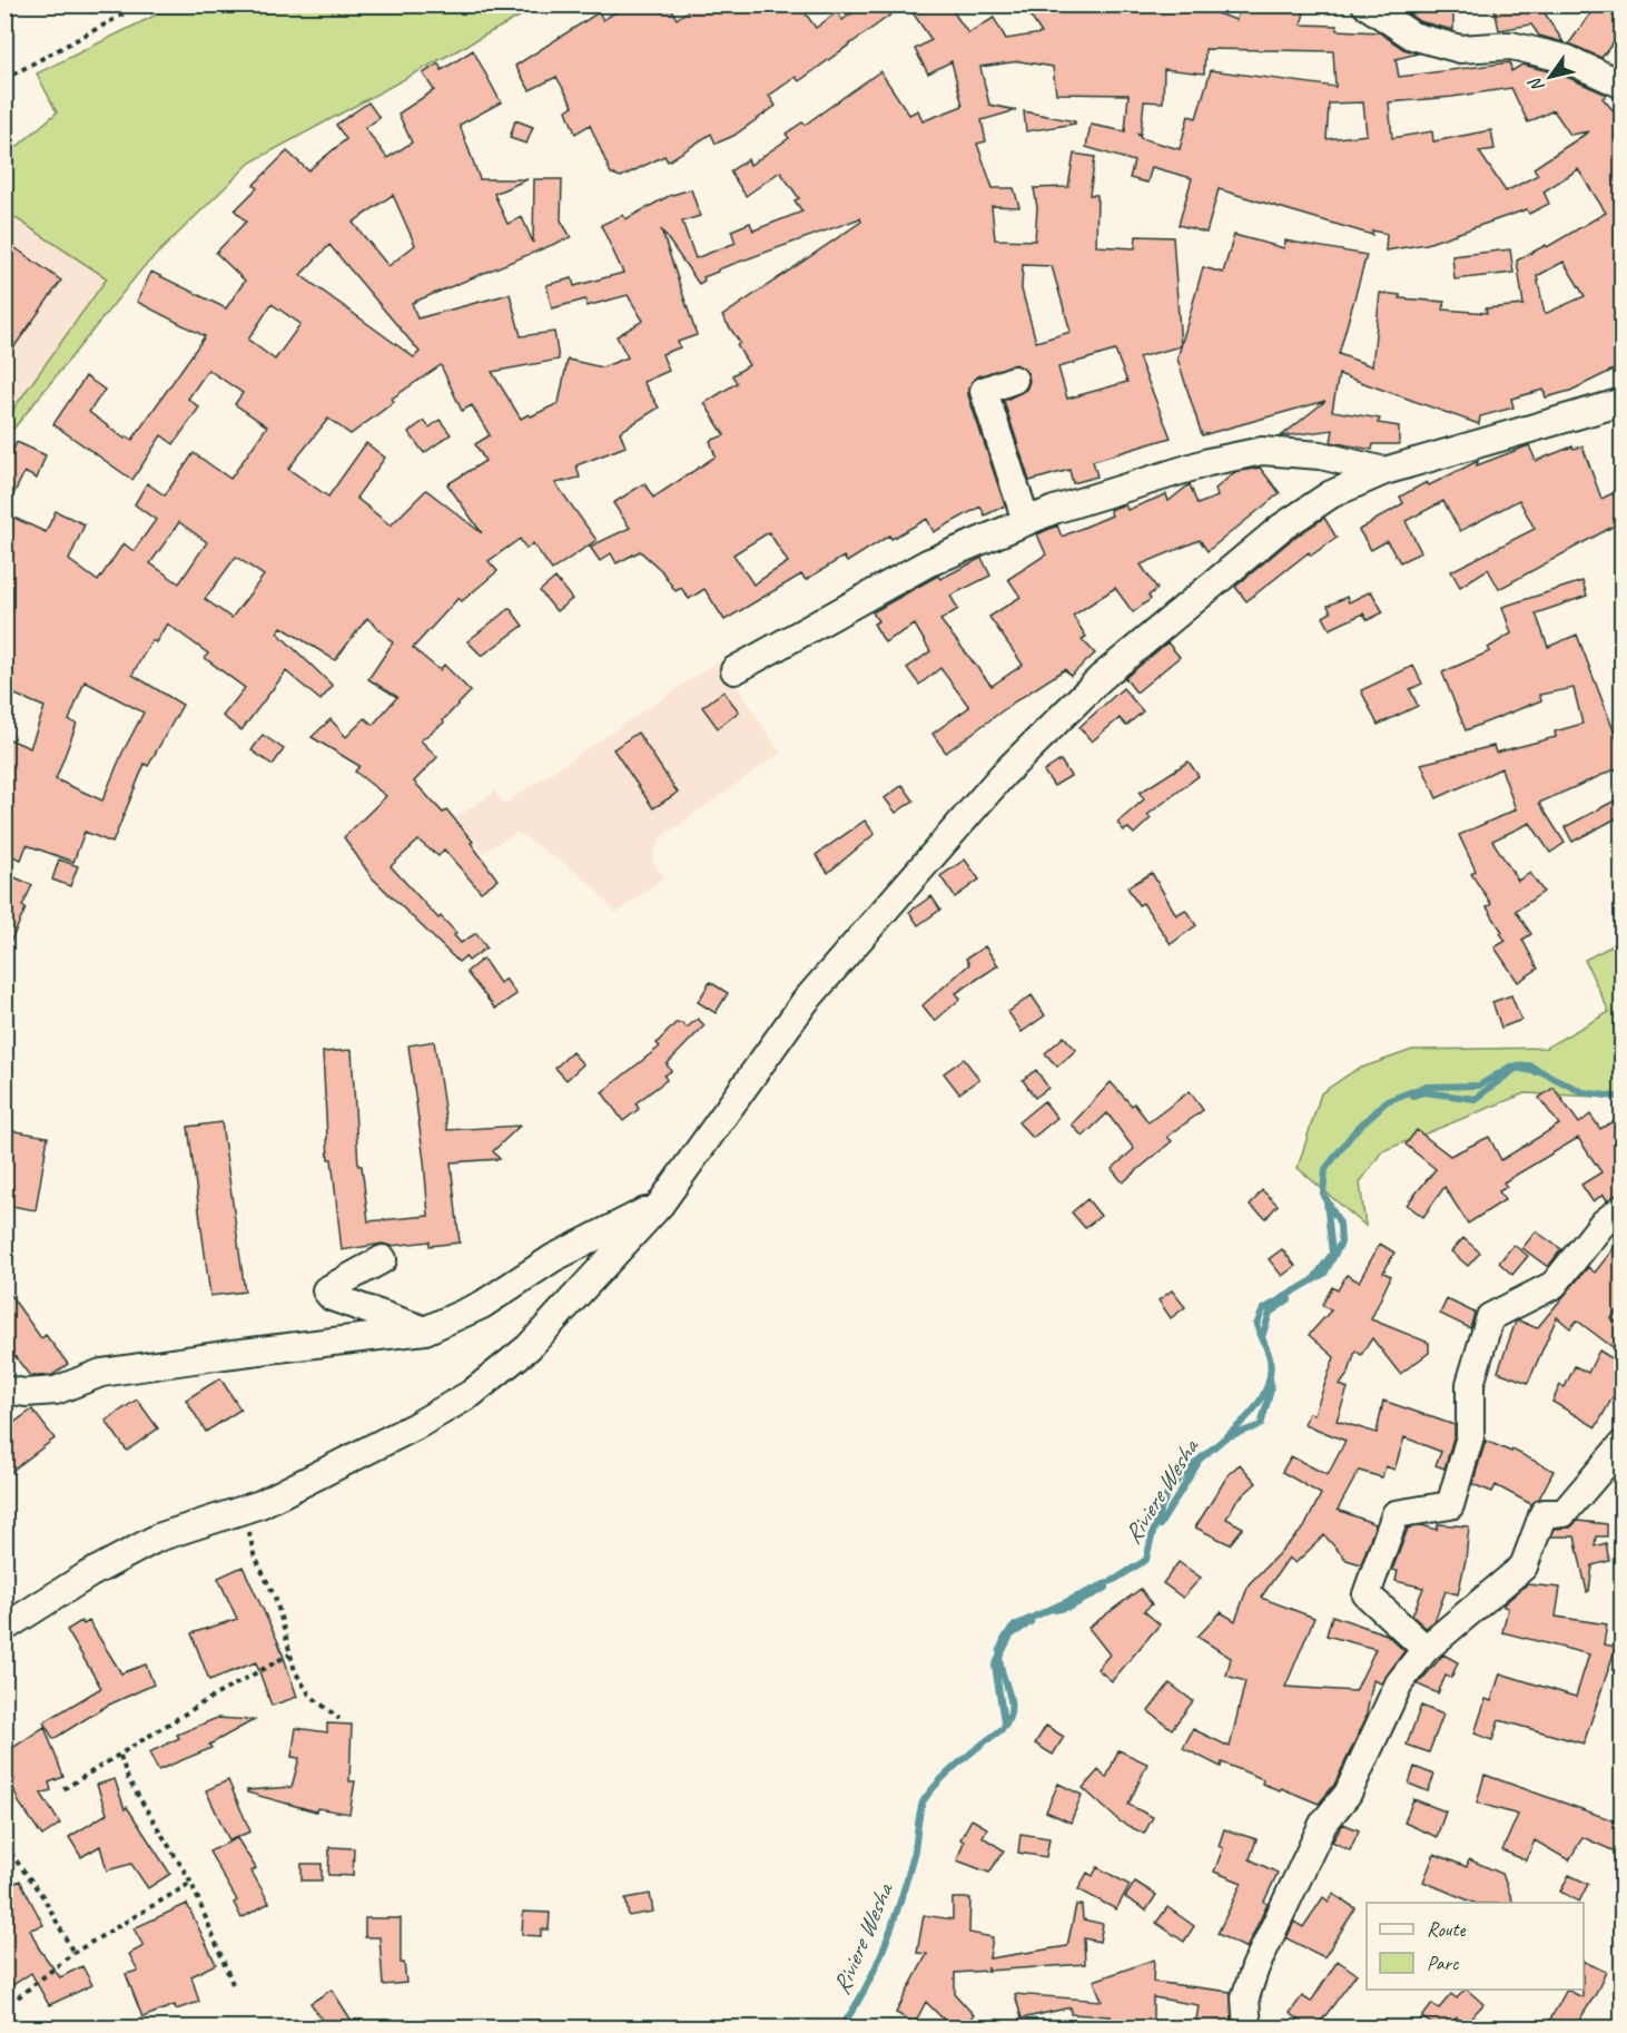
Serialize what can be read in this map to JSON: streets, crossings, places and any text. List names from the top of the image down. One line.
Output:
{"water":["Riviere Wesha"],"legend":["Route","Parc"],"north":"bottom left"}
